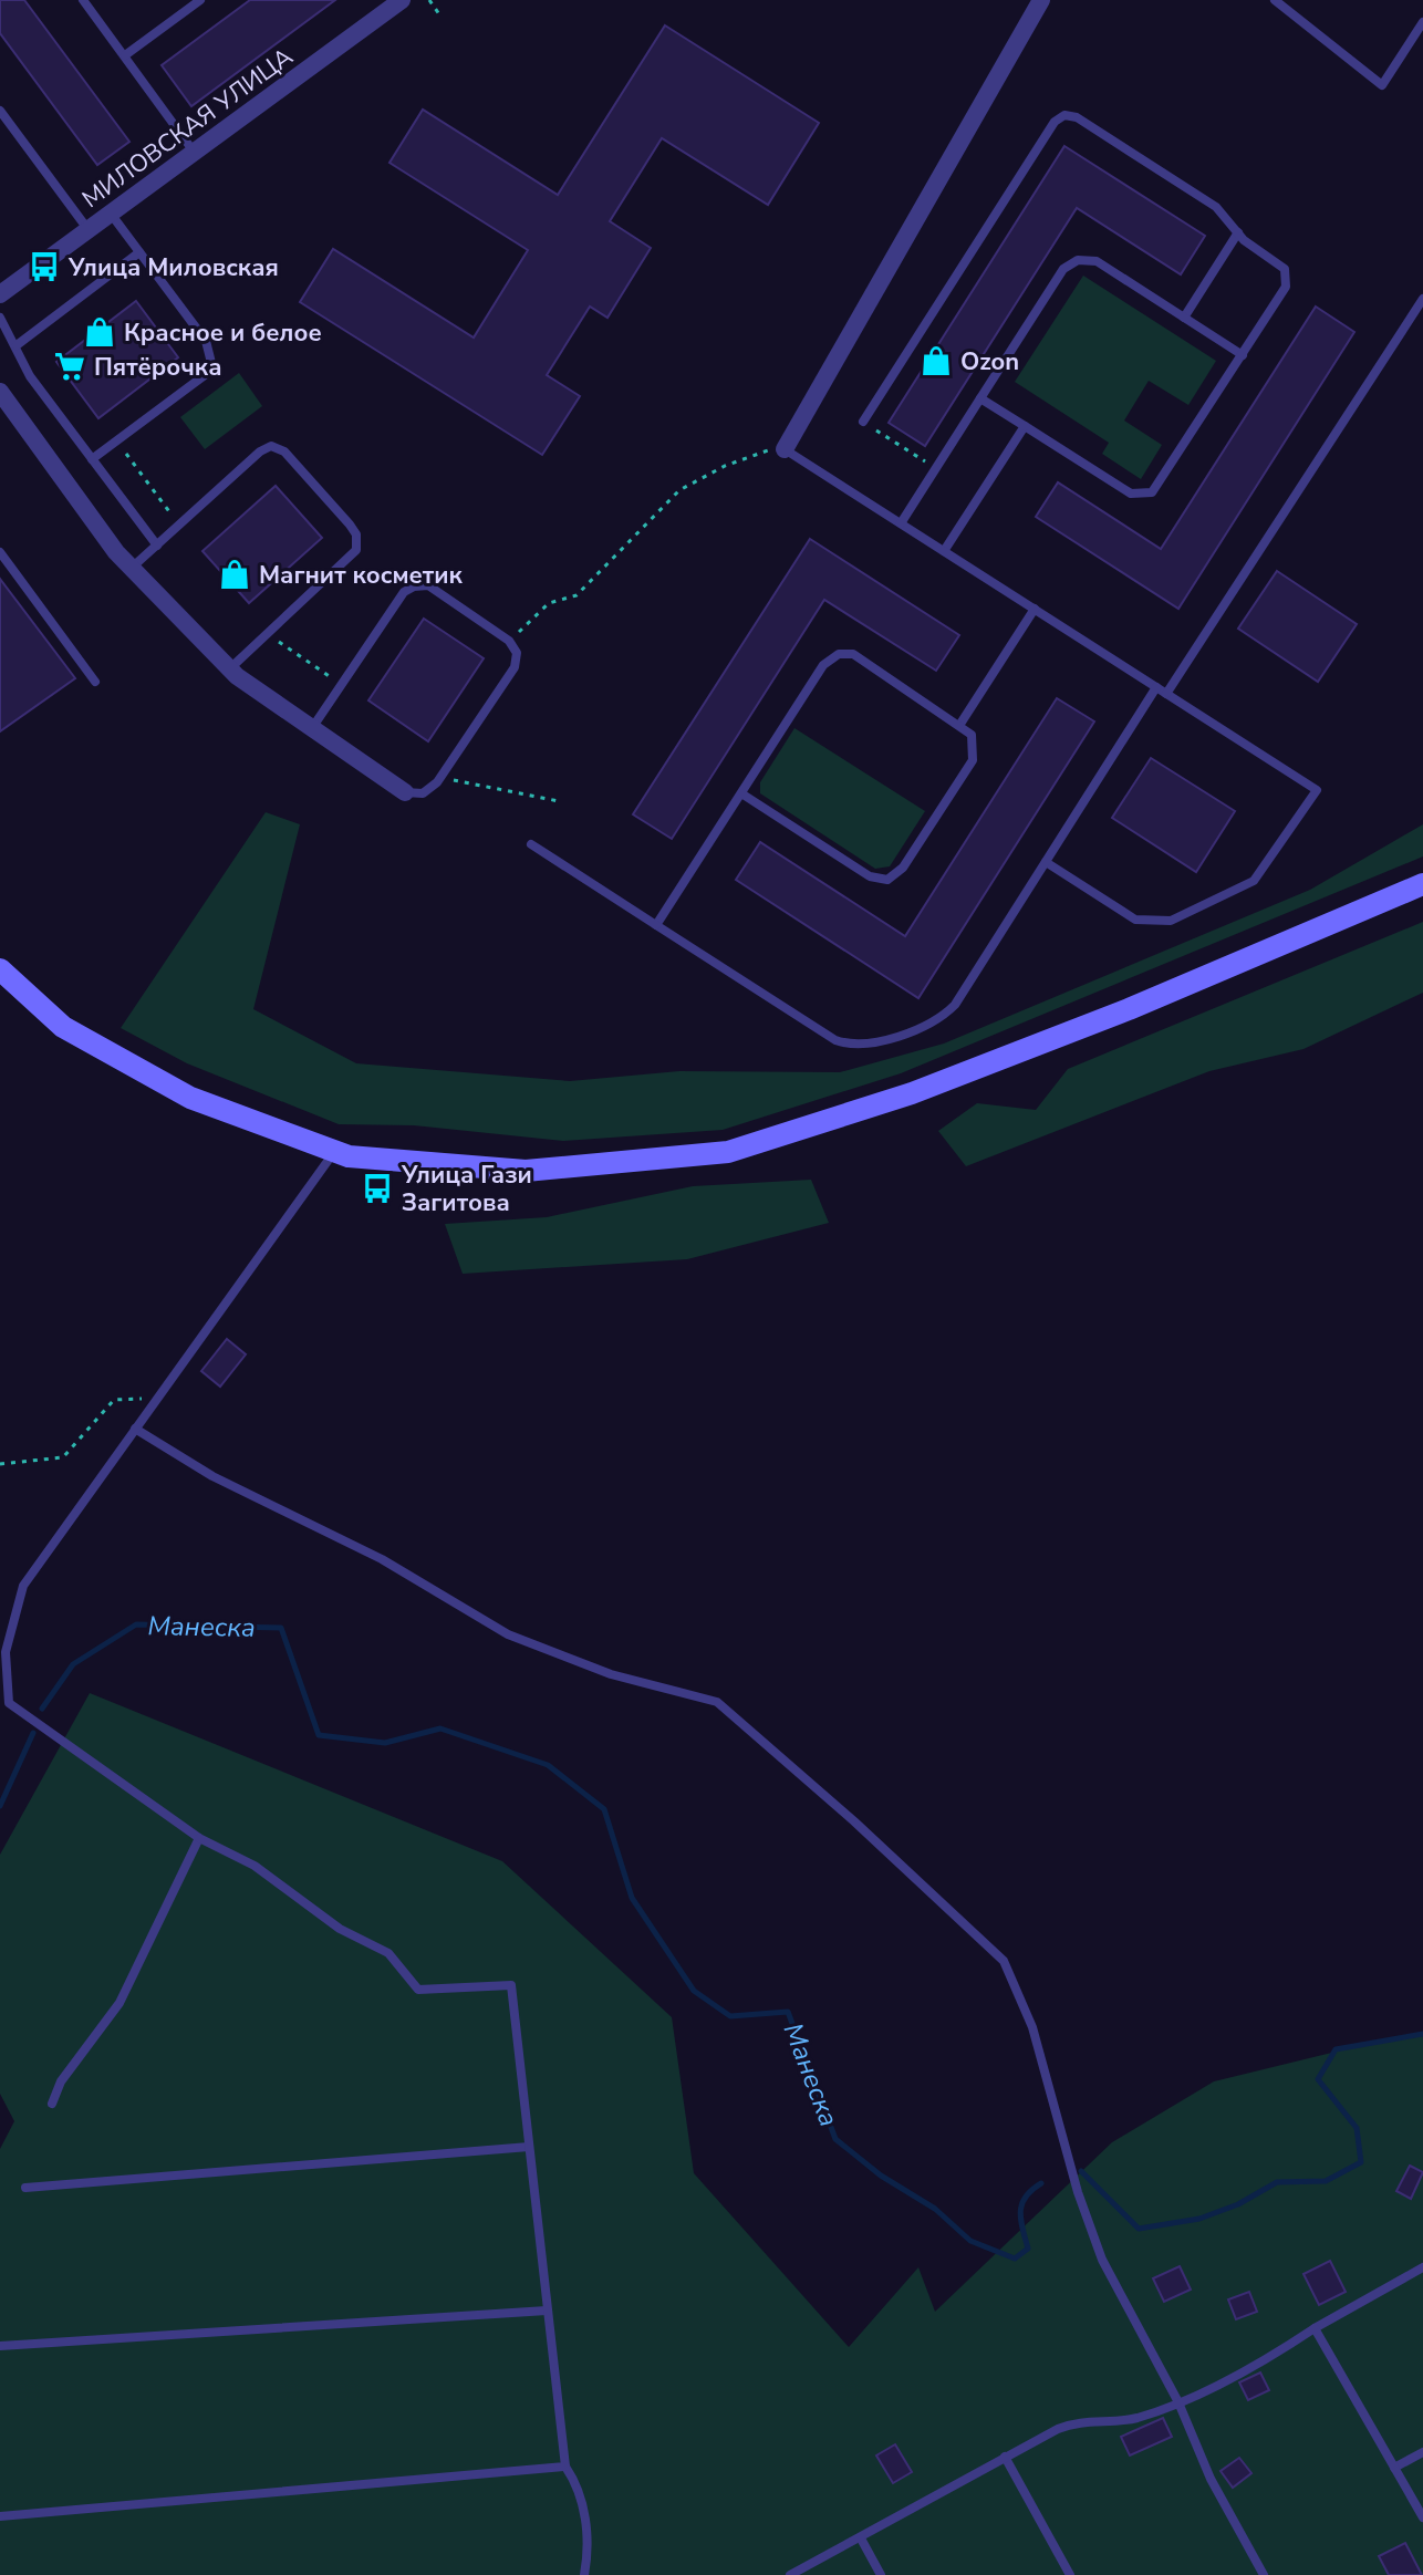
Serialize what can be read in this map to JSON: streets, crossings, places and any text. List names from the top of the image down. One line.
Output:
{"streets":{"street":["МИЛОВСКАЯ УЛИЦА"]},"water":["Манеска"],"places":{"bus stop":["Улица Миловская","Улица Гази Загитова"],"shop":["Красное и белое","Ozon","Магнит косметик"],"supermarket":["Пятёрочка"]}}
